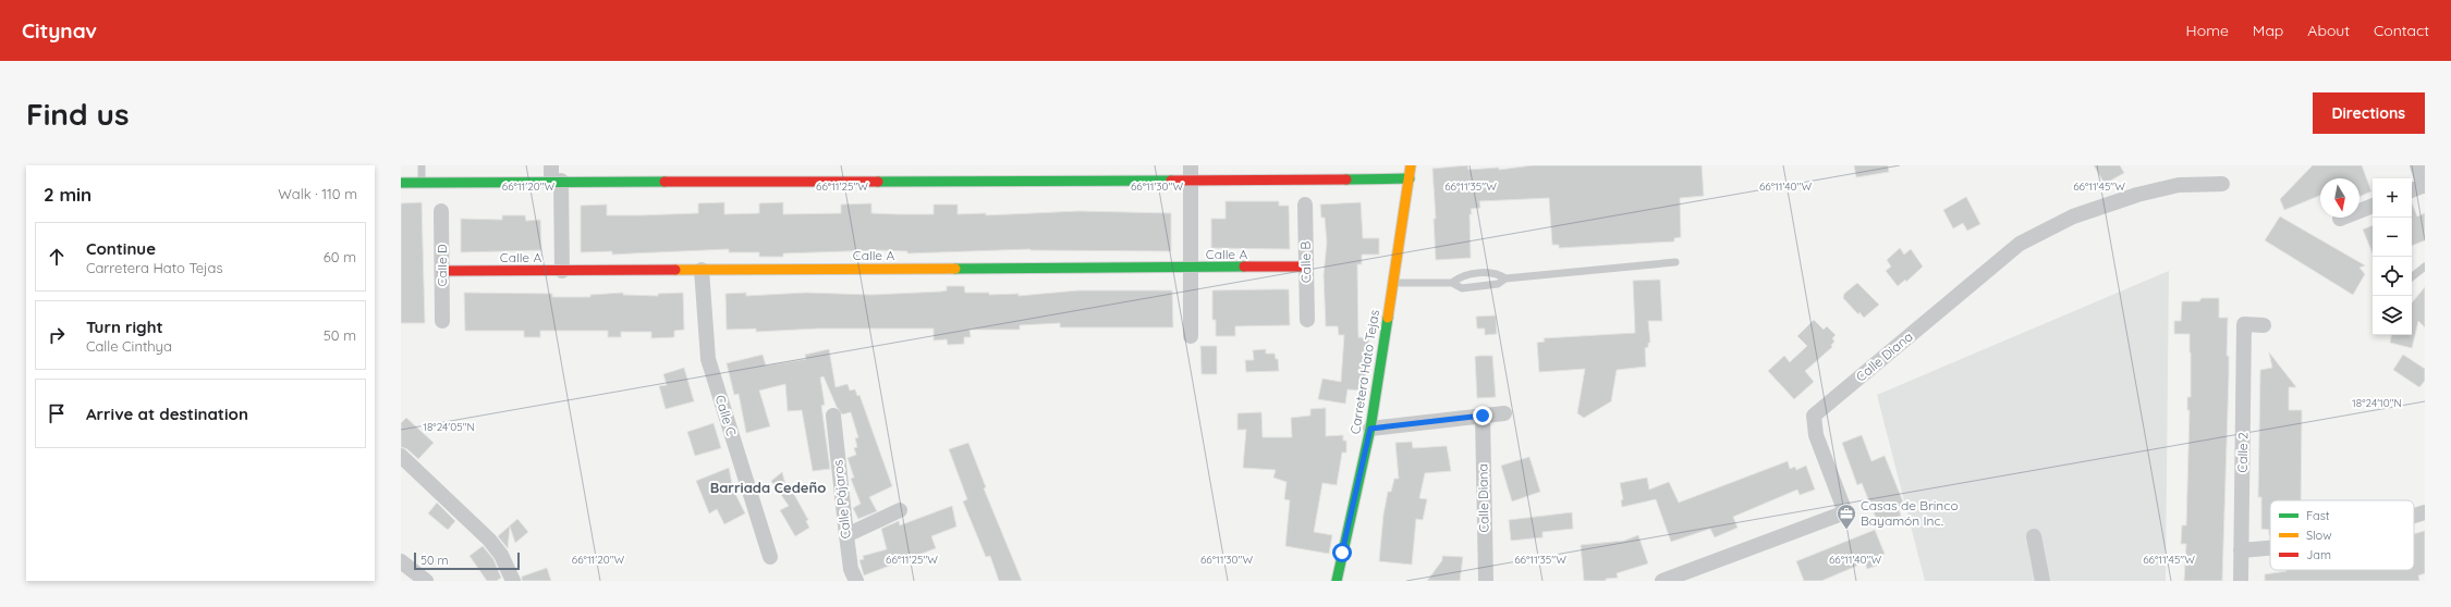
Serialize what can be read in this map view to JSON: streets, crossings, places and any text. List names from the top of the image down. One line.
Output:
{"streets":{"street":["Calle A","Calle B","Calle D","Calle Diana","Carretera Hato Tejas","Calle C","Calle 2","Calle Pájaros"]},"crossings":[["Calle A","Calle B"],["Calle A","Calle D"],["Calle A","Calle C"]],"districts":["Barriada Cedeño"],"places":{"office":["Casas de Brinco Bayamón Inc."]},"legend":["Fast","Slow","Jam"],"scale_bar":"50 m","north":"bottom","page":{"header":"Citynav","nav":["Home","Map","About","Contact"],"buttons":"Directions","title":"Find us","heading":["2 min","Walk · 110 m"],"map_buttons":["+","−"],"list":[["Continue","Carretera Hato Tejas","60 m"],["Turn right","Calle Cinthya","50 m"],"Arrive at destination"],"scale":"50 m"},"coordinates":["66°11'45\"W","66°11'20\"W","66°11'25\"W","66°11'30\"W","66°11'35\"W","66°11'40\"W","18°24'10\"N","18°24'05\"N"]}
